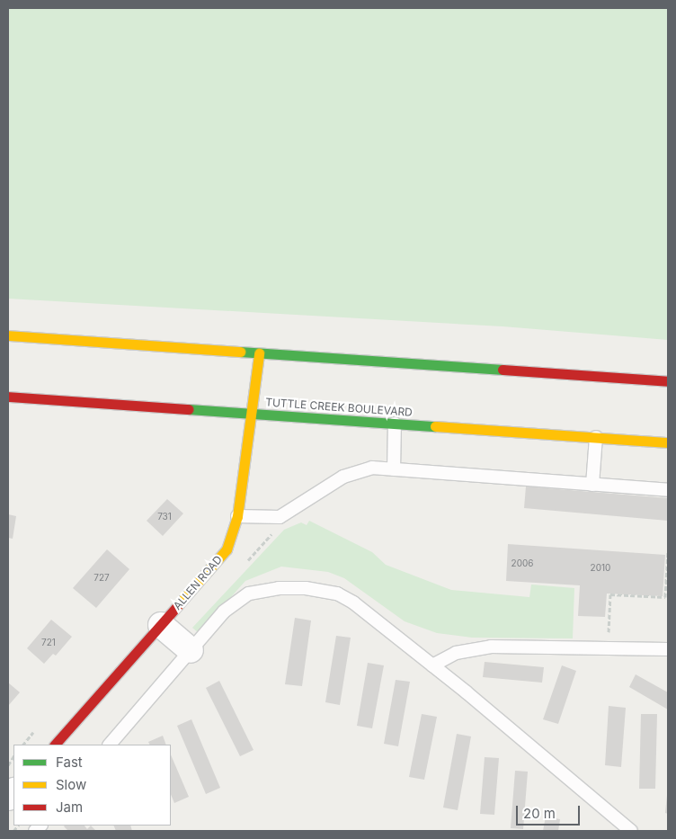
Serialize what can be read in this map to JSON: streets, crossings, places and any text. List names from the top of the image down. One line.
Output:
{"streets":{"main road":["TUTTLE CREEK BOULEVARD","ALLEN ROAD"]},"crossings":[["TUTTLE CREEK BOULEVARD","ALLEN ROAD"]],"house_numbers":["731","2006","2010","727","721"],"legend":["Fast","Slow","Jam"],"scale_bar":"20 m"}
